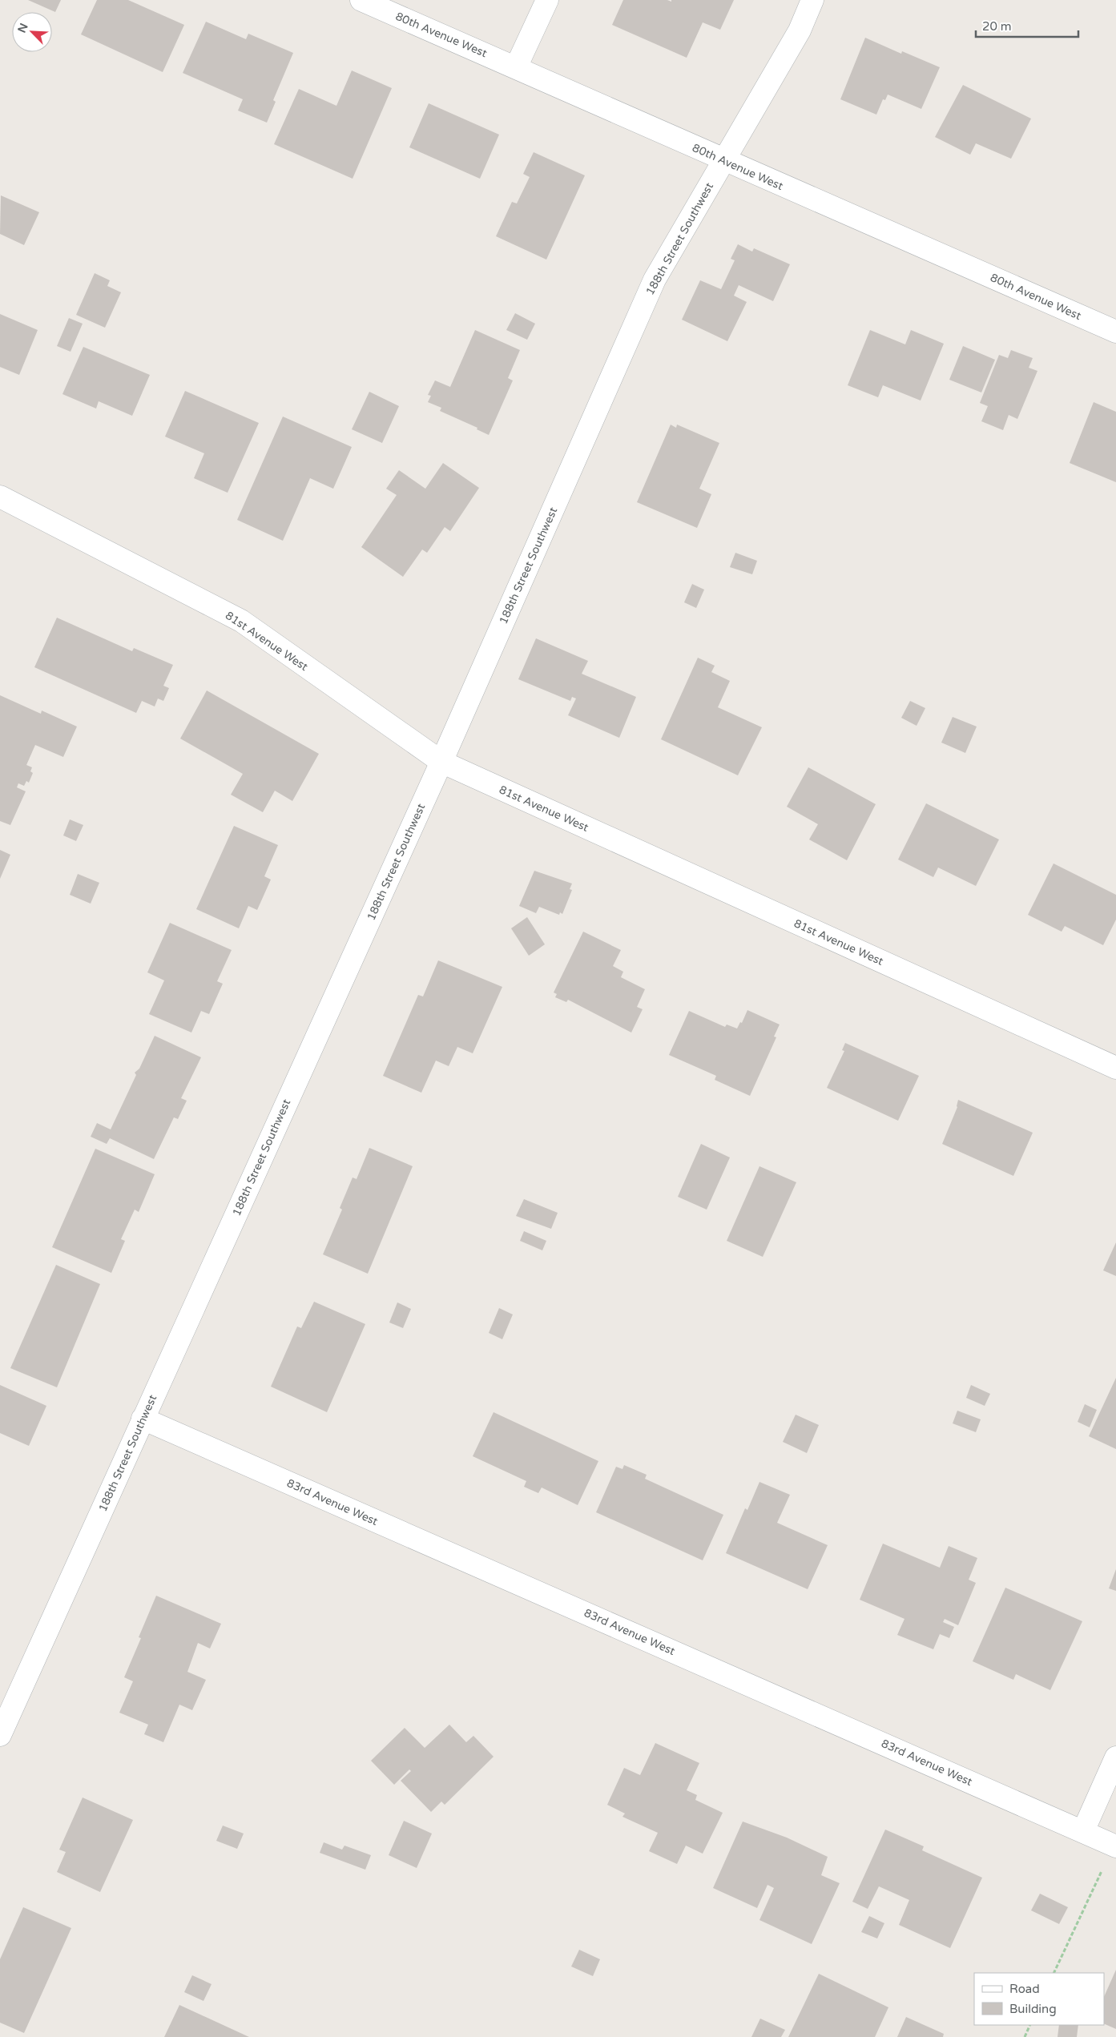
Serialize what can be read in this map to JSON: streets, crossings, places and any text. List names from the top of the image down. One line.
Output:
{"streets":{"street":["80th Avenue West","188th Street Southwest","81st Avenue West","83rd Avenue West"]},"crossings":[["80th Avenue West","188th Street Southwest"],["188th Street Southwest","81st Avenue West"],["188th Street Southwest","83rd Avenue West"]],"legend":["Road","Building"],"scale_bar":"20 m","north":"top left"}
